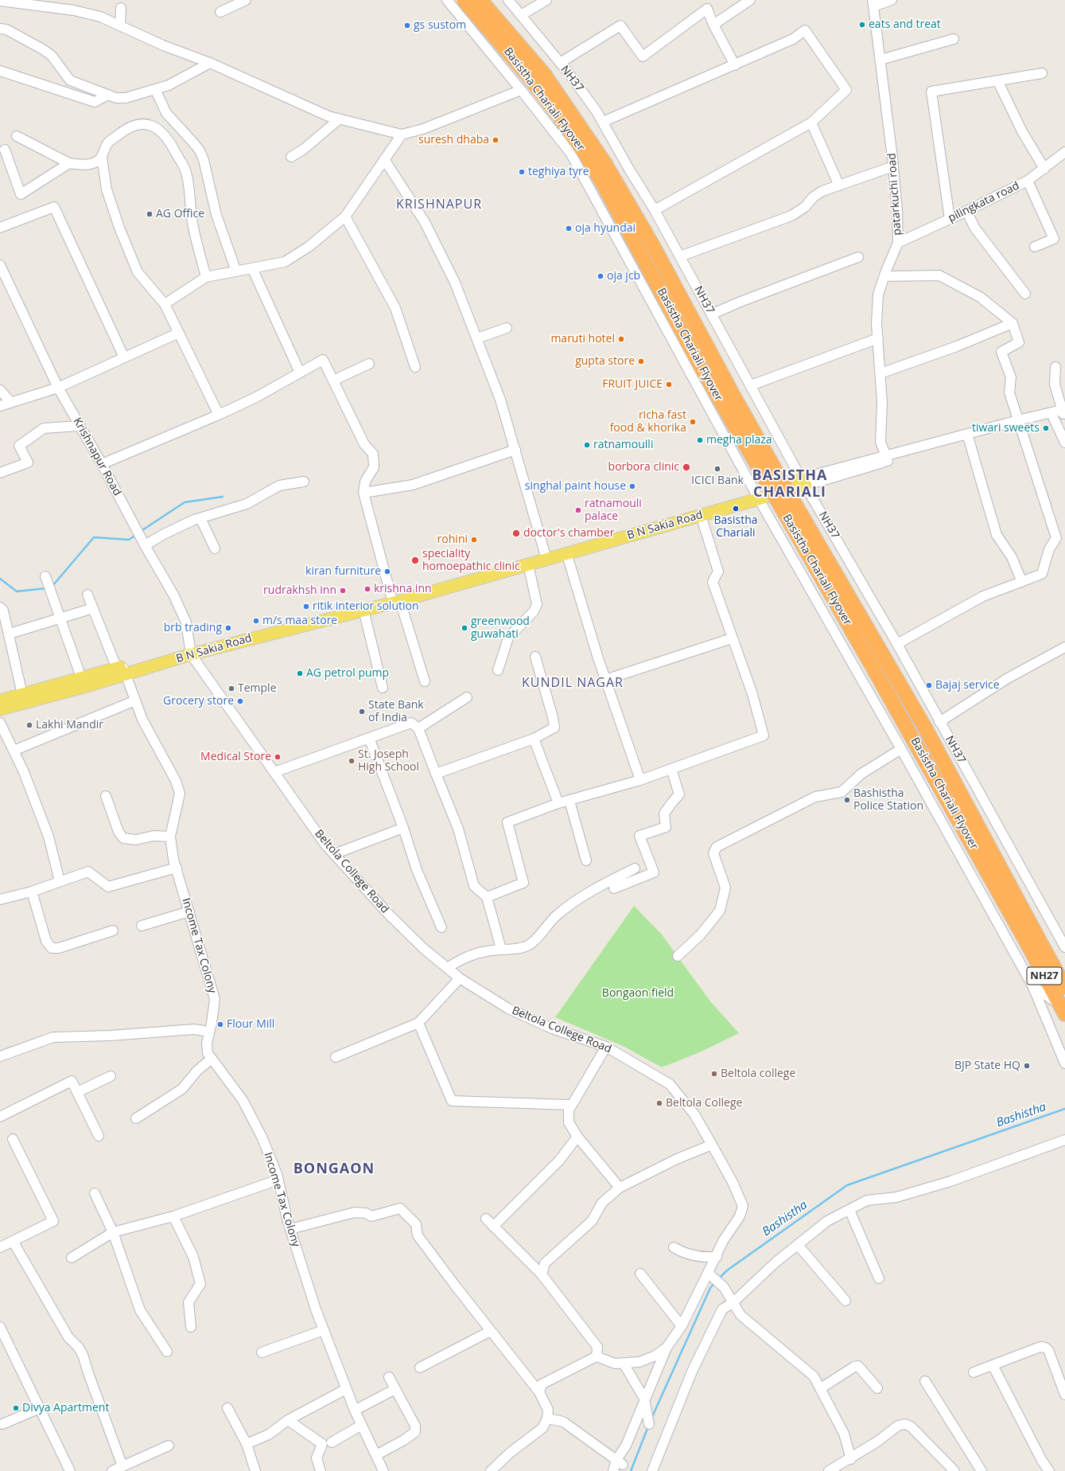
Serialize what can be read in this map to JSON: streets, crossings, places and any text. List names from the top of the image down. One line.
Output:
{"streets":{"highway":["Basistha Chariali Flyover","NH27"],"main road":["B N Sakia Road"],"street":["NH37","patarkuchi road","pilingkata road","Krishnapur Road","Beltola College Road","Income Tax Colony"]},"crossings":[["patarkuchi road","pilingkata road"],["Krishnapur Road","B N Sakia Road"],["Krishnapur Road","Beltola College Road"],["B N Sakia Road","Beltola College Road"],["B N Sakia Road","Income Tax Colony"]],"districts":["KRISHNAPUR","BASISTHA CHARIALI","KUNDIL NAGAR","BONGAON"],"water":["Bashistha"],"parks":["Bongaon field"],"places":["eats and treat","gs sustom","suresh dhaba","teghiya tyre","AG Office","oja hyundai","oja jcb","maruti hotel","gupta store","FRUIT JUICE","richa fast food & khorika","tiwari sweets","megha plaza","ratnamoulli","borbora clinic","ICICI Bank","singhal paint house","Basistha Chariali","ratnamouli palace","doctor's chamber","rohini","speciality homoepathic clinic","kiran furniture","krishna inn","rudrakhsh inn","ritik interior solution","m/s maa store","brb trading","greenwood guwahati","AG petrol pump","Bajaj service","Temple","Grocery store","State Bank of India","Lakhi Mandir","Medical Store","St. Joseph High School","Bashistha Police Station","Flour Mill","BJP State HQ","Beltola college","Beltola College","Divya Apartment"]}
